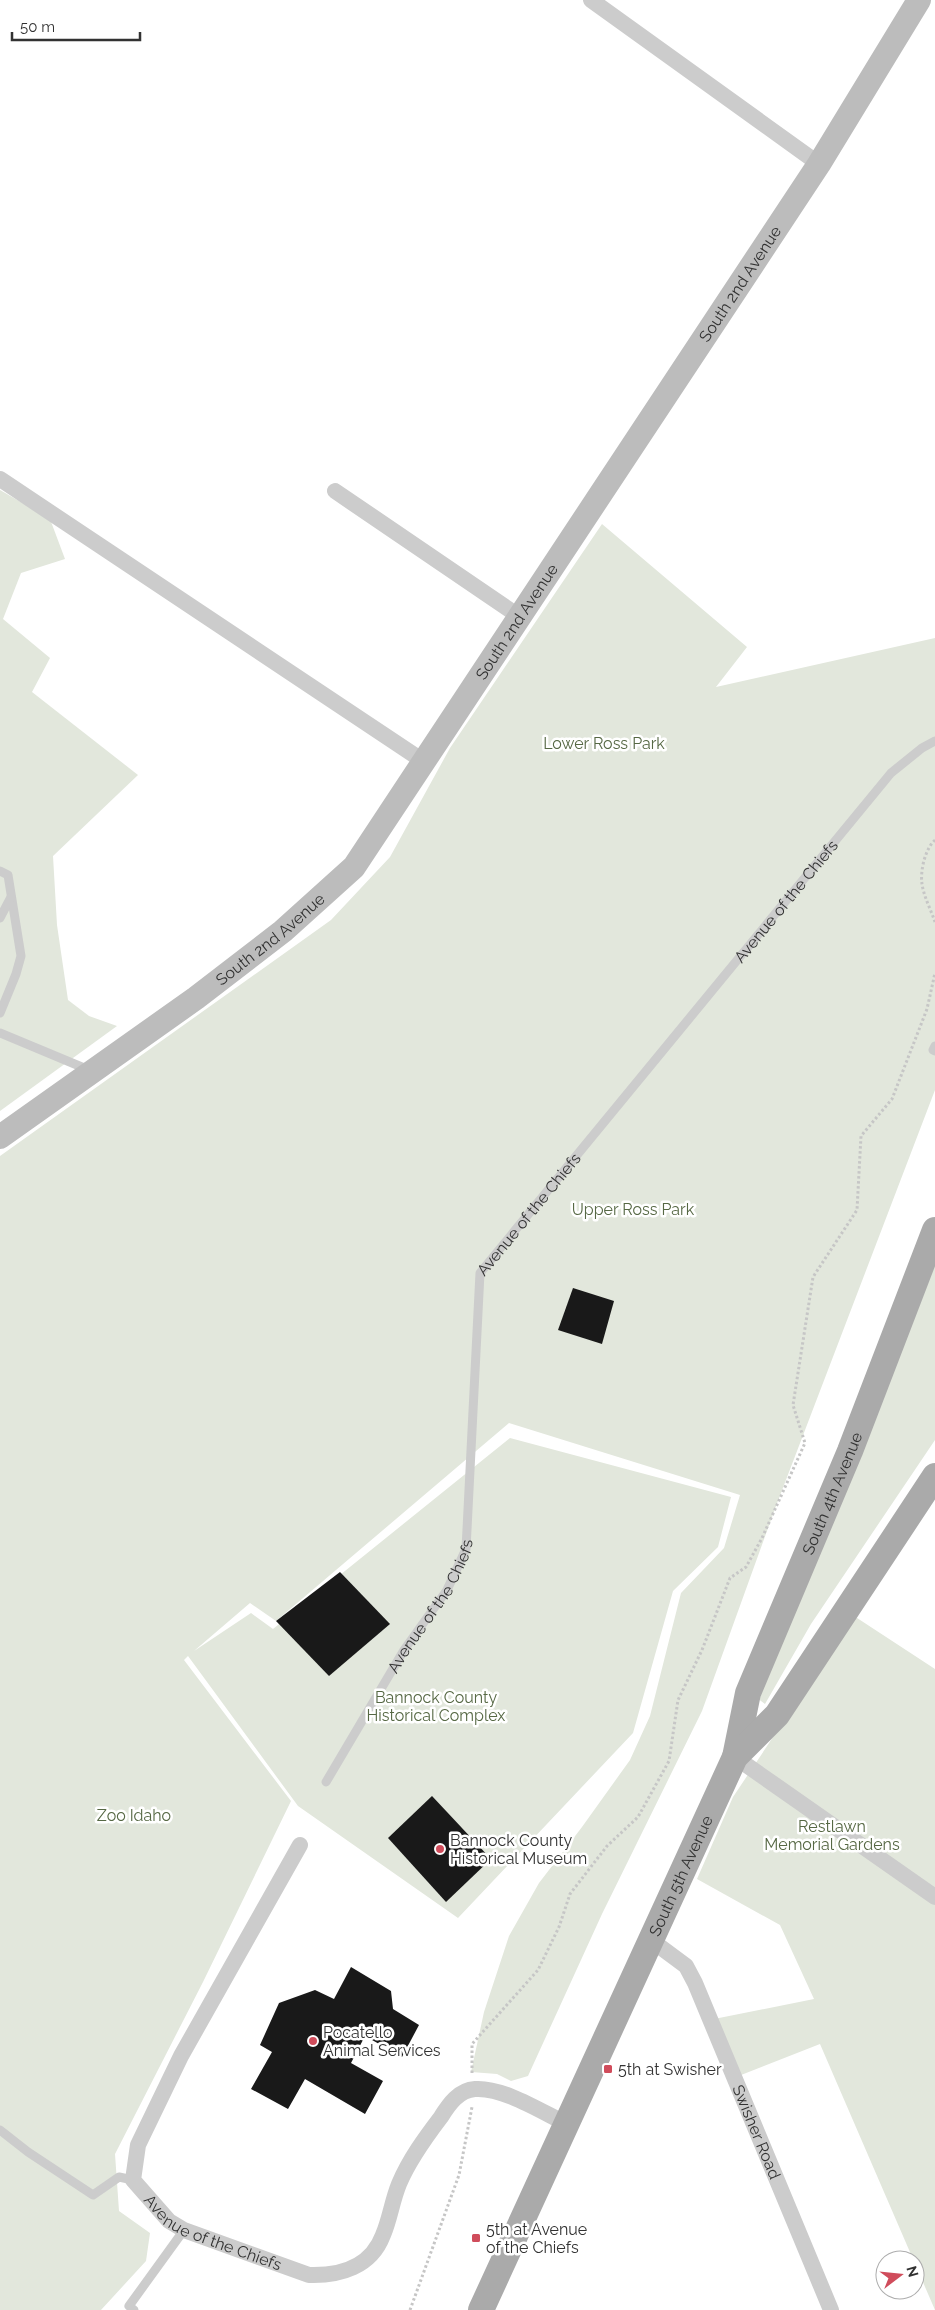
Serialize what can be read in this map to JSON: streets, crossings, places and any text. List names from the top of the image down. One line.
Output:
{"streets":{"main road":["South 4th Avenue","South 5th Avenue"],"street":["South 2nd Avenue","Avenue of the Chiefs","Swisher Road"]},"crossings":[["South 4th Avenue","South 5th Avenue"],["South 5th Avenue","Swisher Road"]],"parks":["Lower Ross Park","Upper Ross Park","Bannock County Historical Complex","Zoo Idaho","Restlawn Memorial Gardens"],"places":{"other":["Bannock County Historical Museum","Pocatello Animal Services"],"transit":["5th at Swisher","5th at Avenue of the Chiefs"]},"scale_bar":"50 m","north":"right"}
